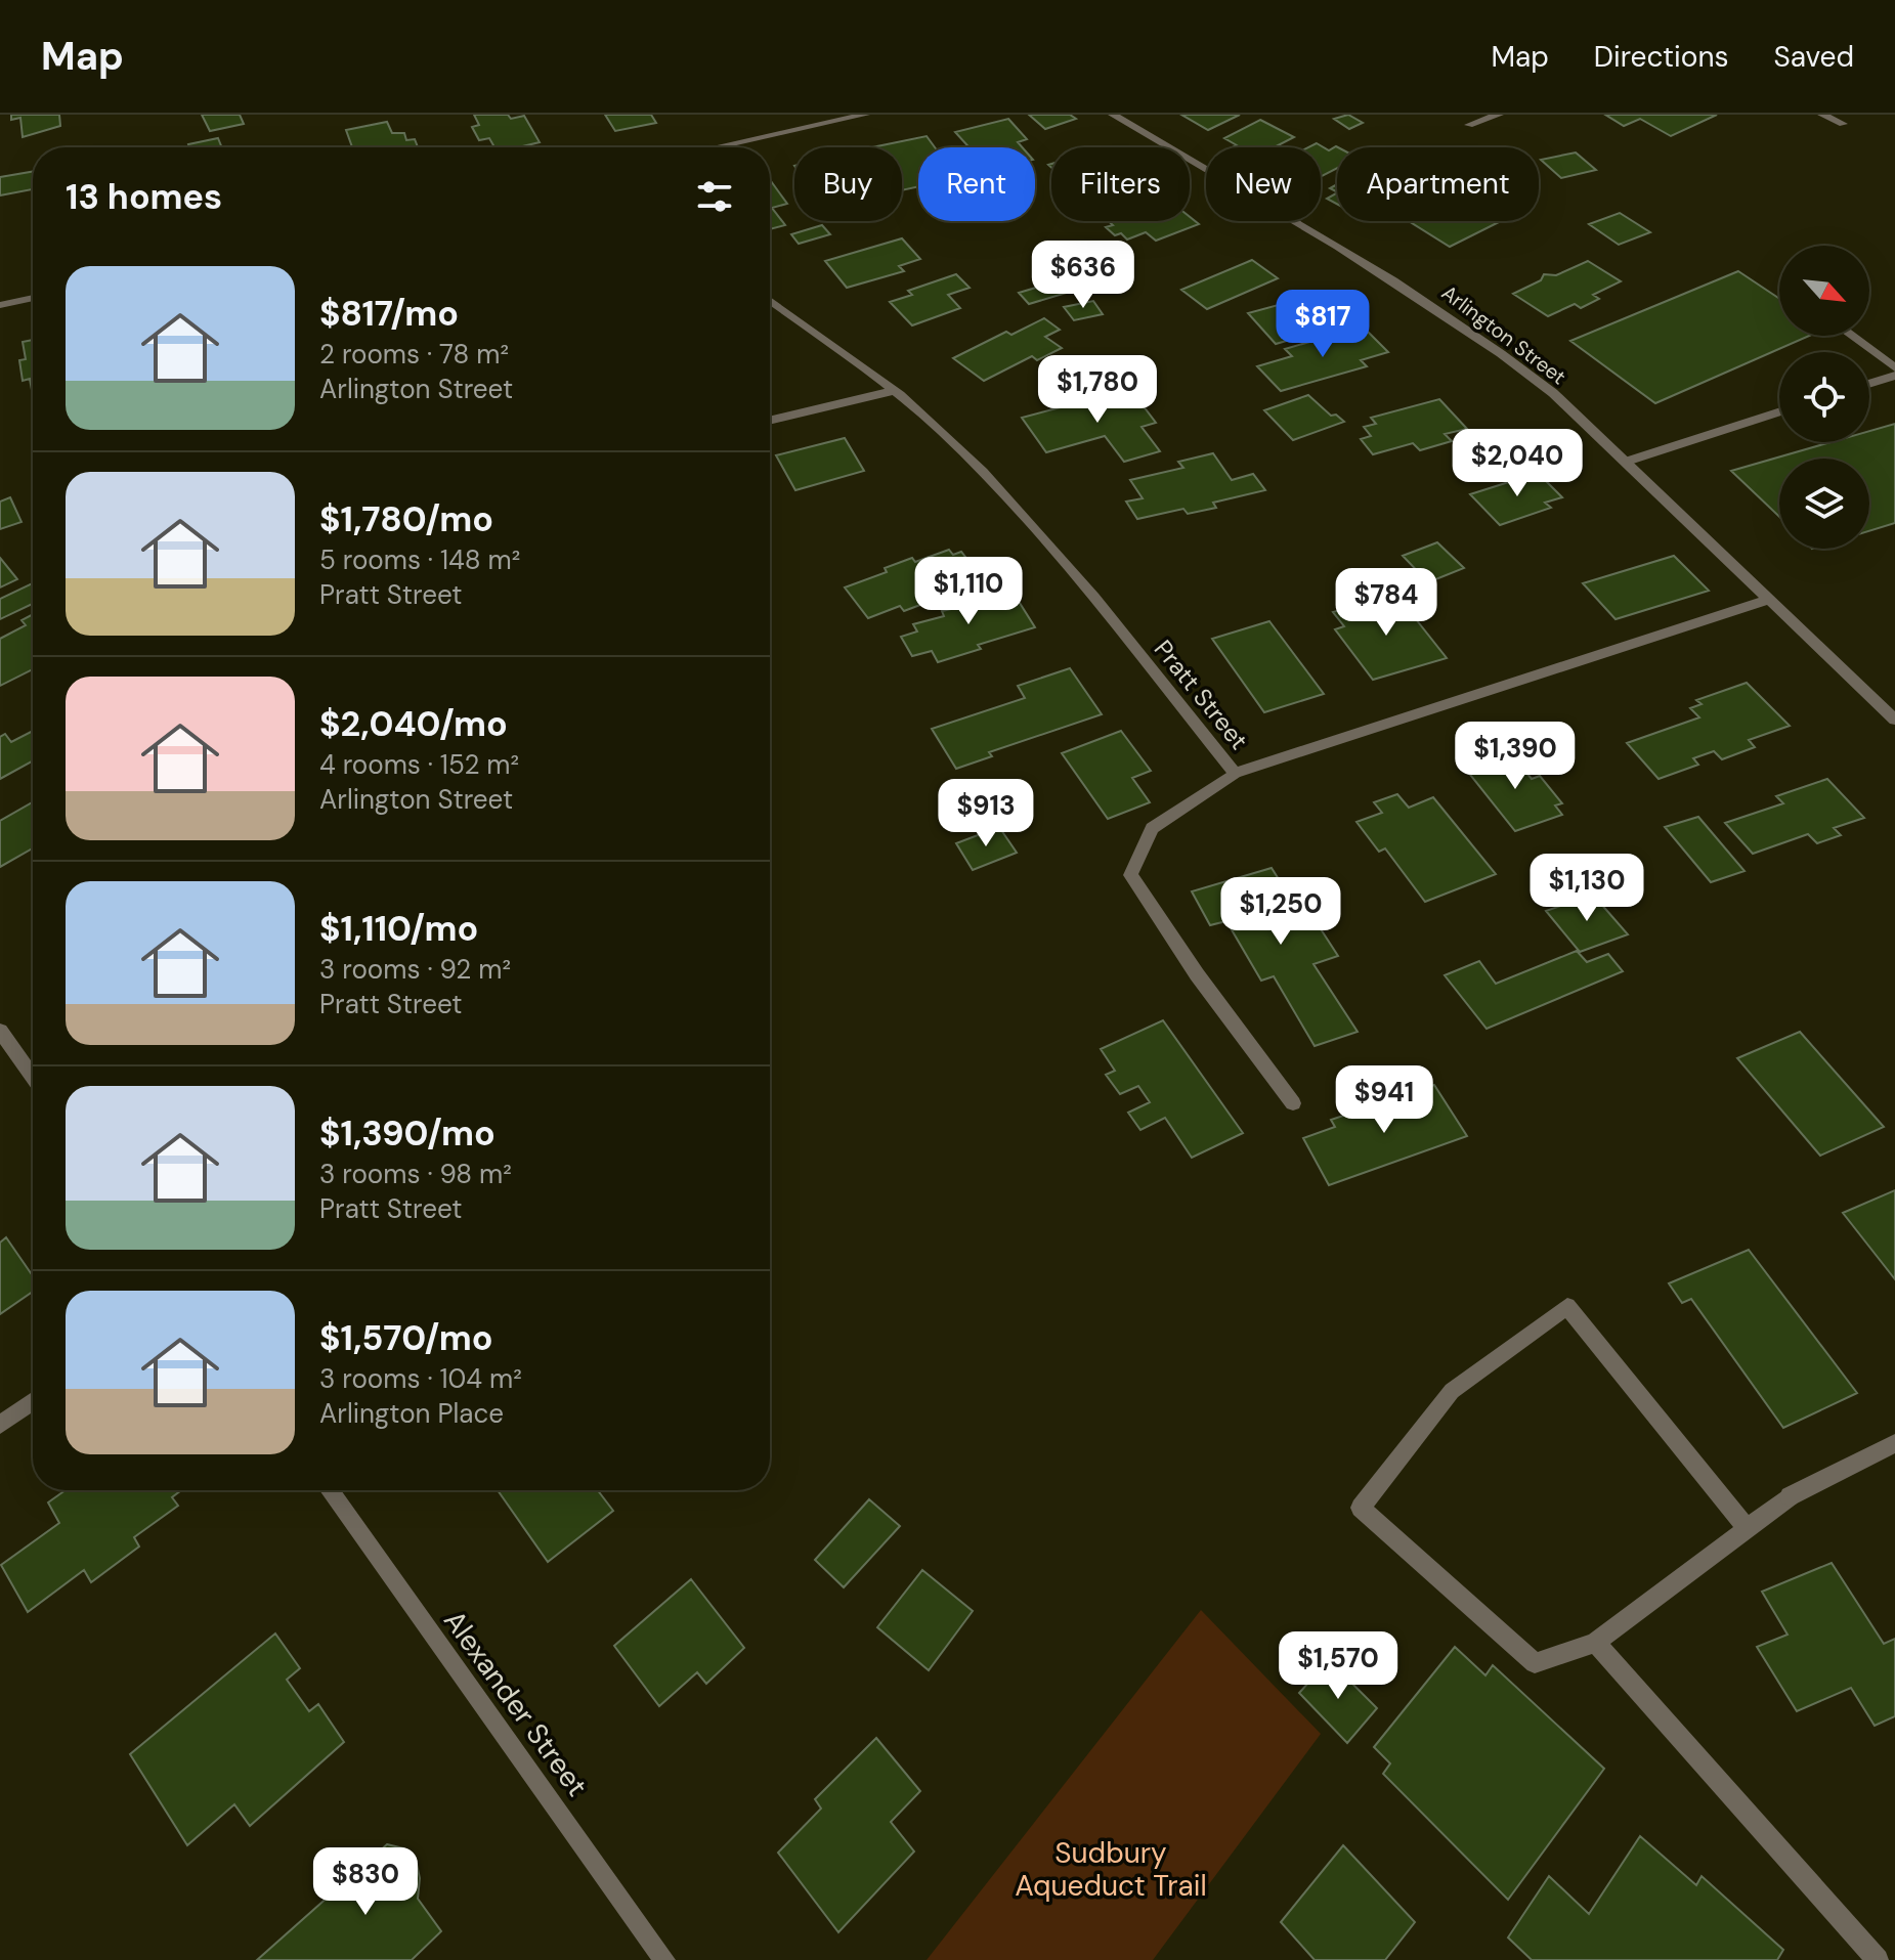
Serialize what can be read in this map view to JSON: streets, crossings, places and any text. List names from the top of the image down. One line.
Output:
{"streets":{"street":["Arlington Street","Pratt Street","Alexander Street"]},"crossings":[["Arlington Street","Pratt Street"]],"parks":["Sudbury Aqueduct Trail"],"north":"bottom right","page":{"header":"Map","nav":["Map","Directions","Saved"],"chip":["Buy","Rent","Filters","New","Apartment"],"heading":"13 homes","price":["$636","$817","$1,780","$2,040","$1,110","$784","$1,390","$913","$1,130","$1,250","$941","$1,570","$830"],"list":[{"name":"$817/mo","note":"2 rooms · 78 m² · Arlington Street"},{"name":"$1,780/mo","note":"5 rooms · 148 m² · Pratt Street"},{"name":"$2,040/mo","note":"4 rooms · 152 m² · Arlington Street"},{"name":"$1,110/mo","note":"3 rooms · 92 m² · Pratt Street"},{"name":"$1,390/mo","note":"3 rooms · 98 m² · Pratt Street"},{"name":"$1,570/mo","note":"3 rooms · 104 m² · Arlington Place"}]}}
